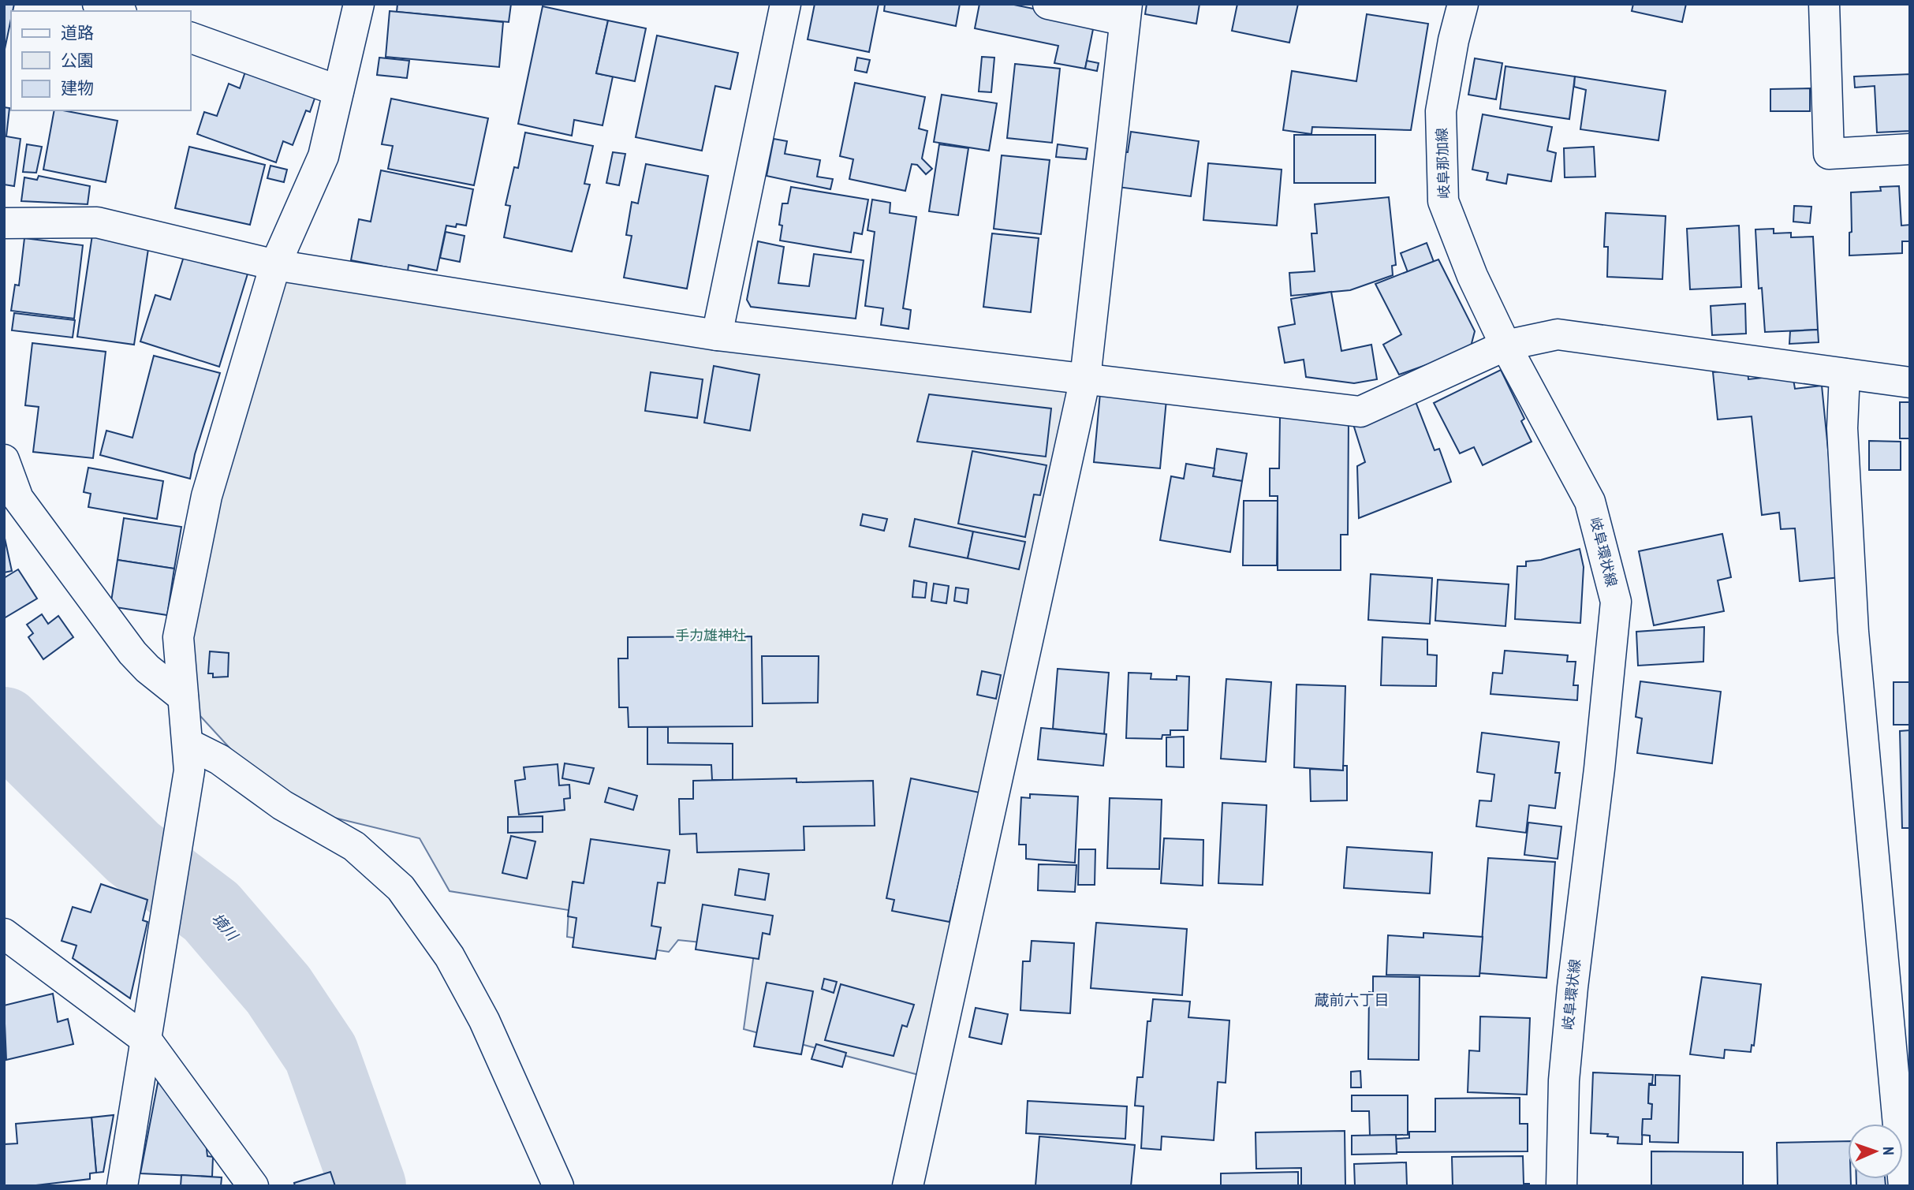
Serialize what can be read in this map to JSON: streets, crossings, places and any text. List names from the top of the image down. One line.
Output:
{"streets":{"street":["岐阜那加線","岐阜環状線"]},"crossings":[["岐阜那加線","岐阜環状線"]],"districts":["蔵前六丁目"],"water":["境川"],"parks":["手力雄神社"],"legend":["道路","公園","建物"],"north":"right"}
